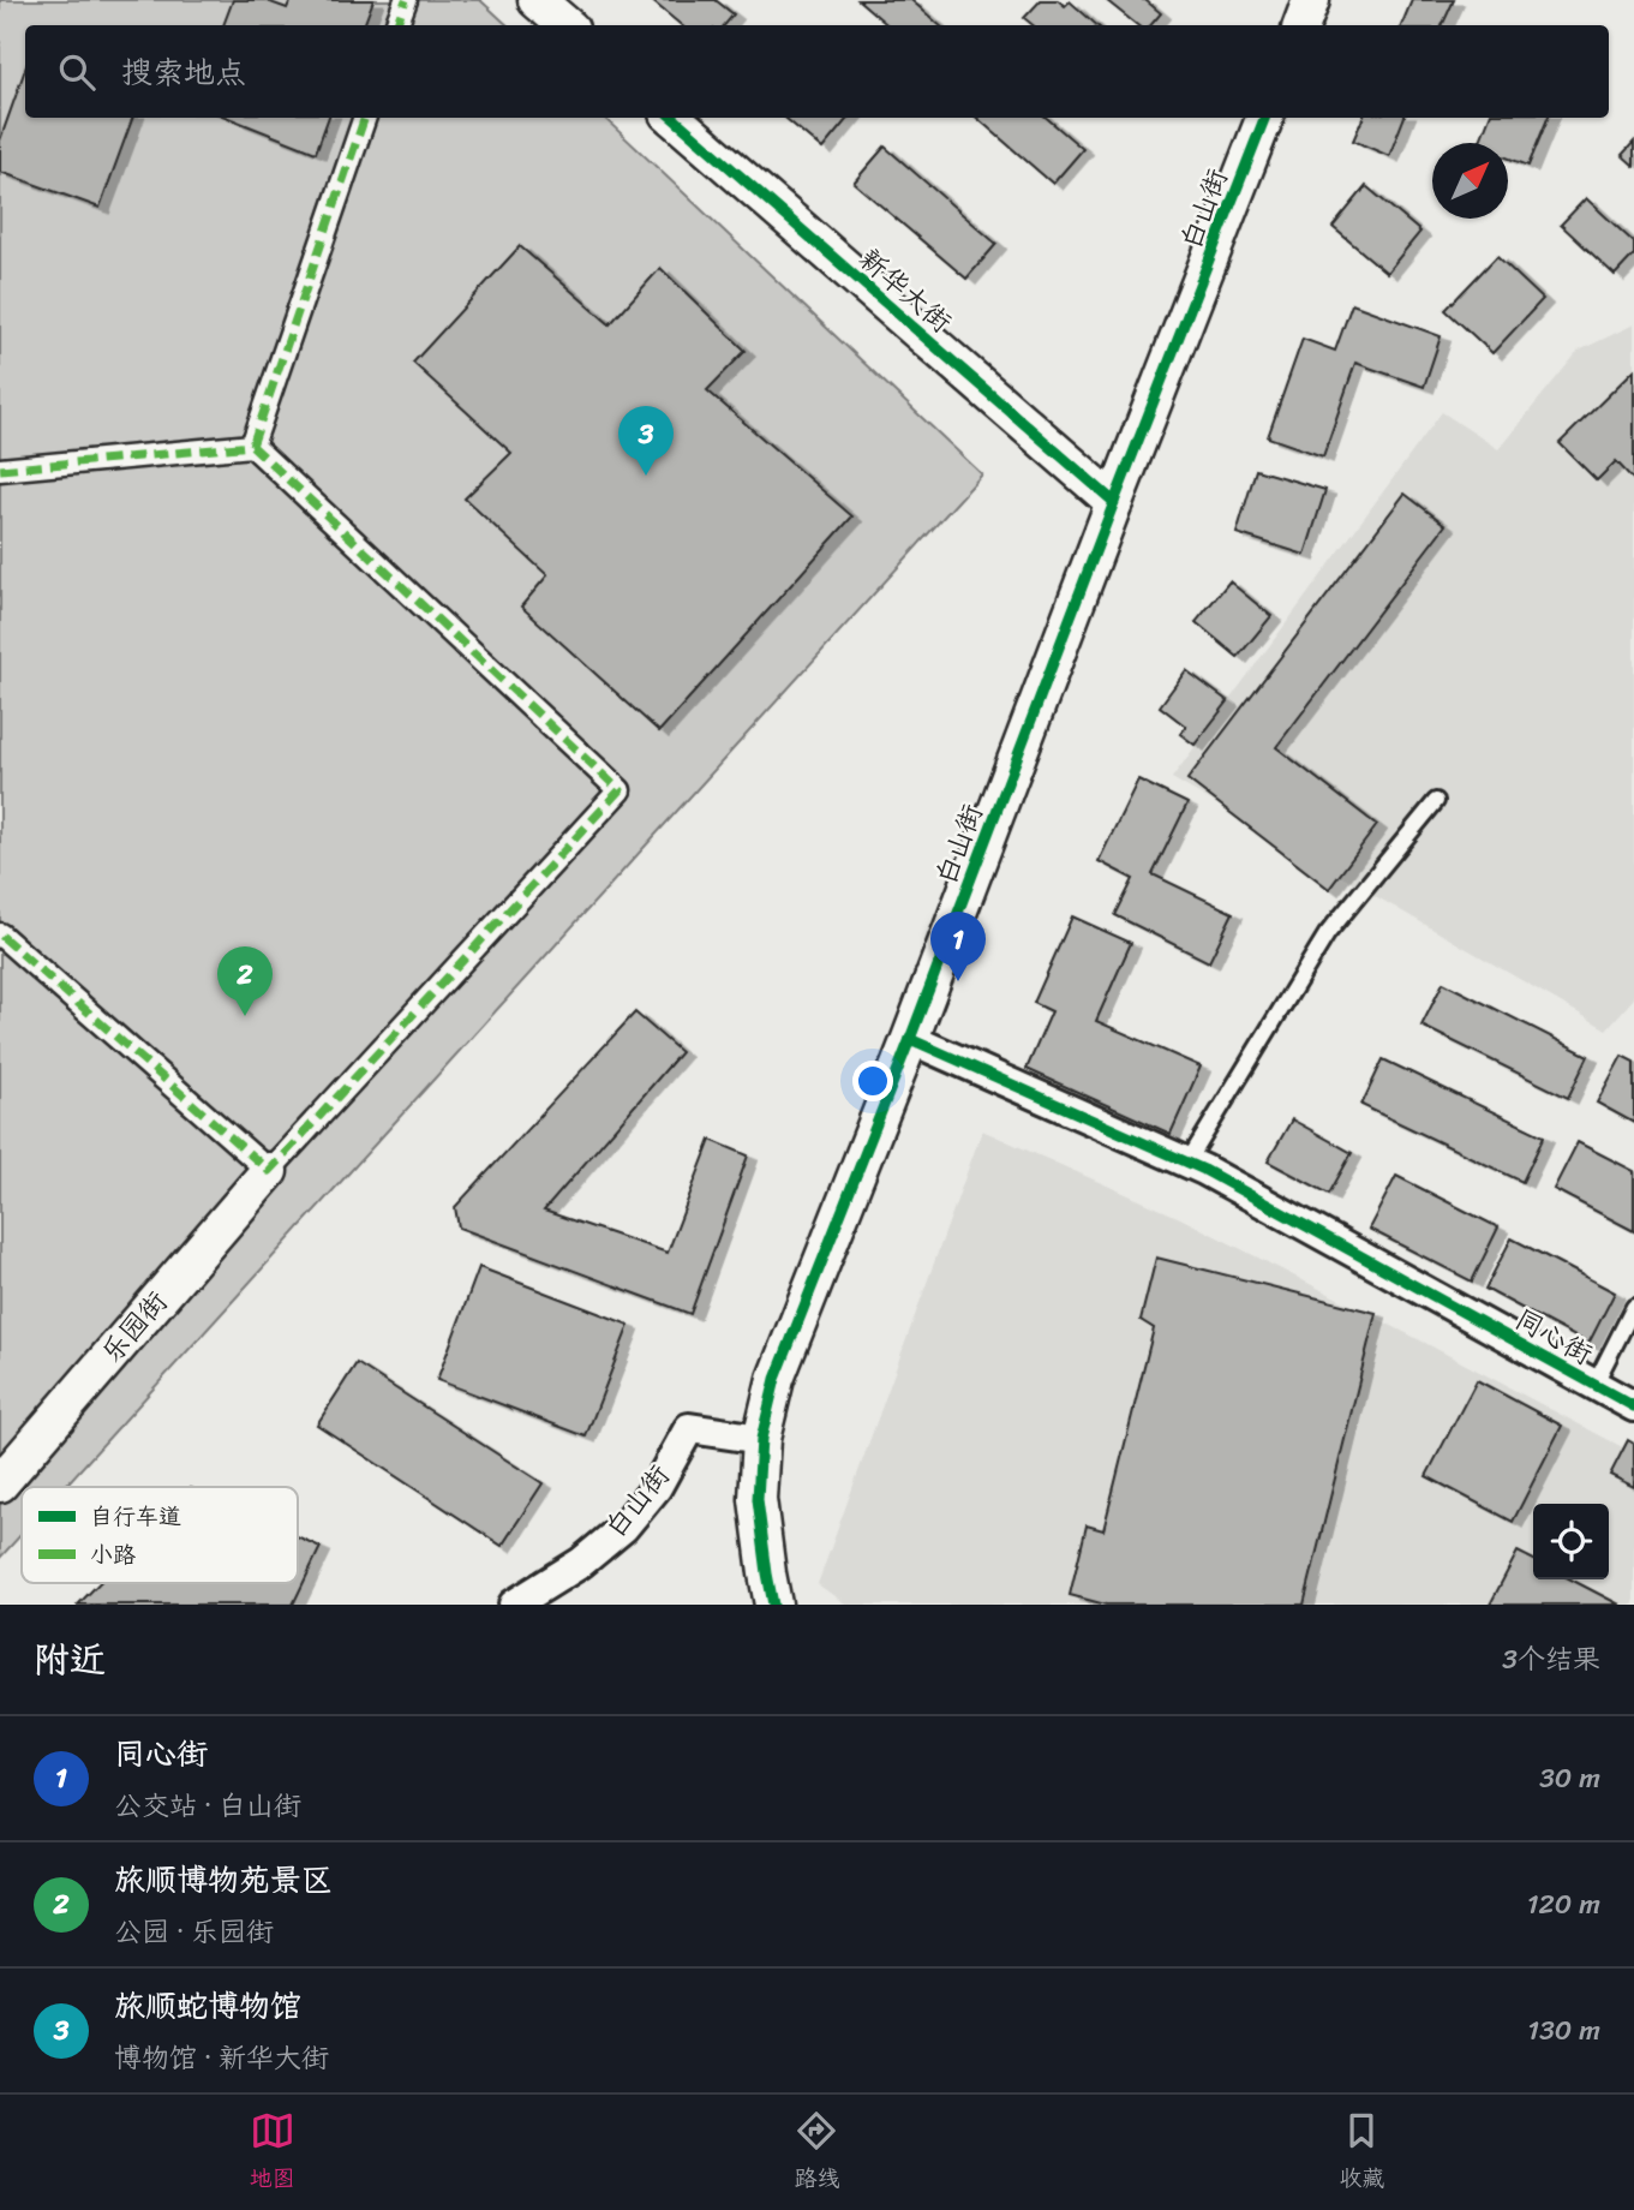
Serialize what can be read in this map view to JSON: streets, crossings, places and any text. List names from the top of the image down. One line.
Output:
{"streets":{"street":["白山街","新华大街","乐园街","同心街"]},"crossings":[["白山街","新华大街"],["白山街","同心街"]],"legend":["自行车道","小路"],"north":"top right","page":{"search":"搜索地点","pins":["3","1","2"],"heading":["附近","3个结果"],"list":[{"mark":"1","name":"同心街","note":"公交站 · 白山街","value":"30 m"},{"mark":"2","name":"旅顺博物苑景区","note":"公园 · 乐园街","value":"120 m"},{"mark":"3","name":"旅顺蛇博物馆","note":"博物馆 · 新华大街","value":"130 m"}],"nav":["地图","路线","收藏"]}}
